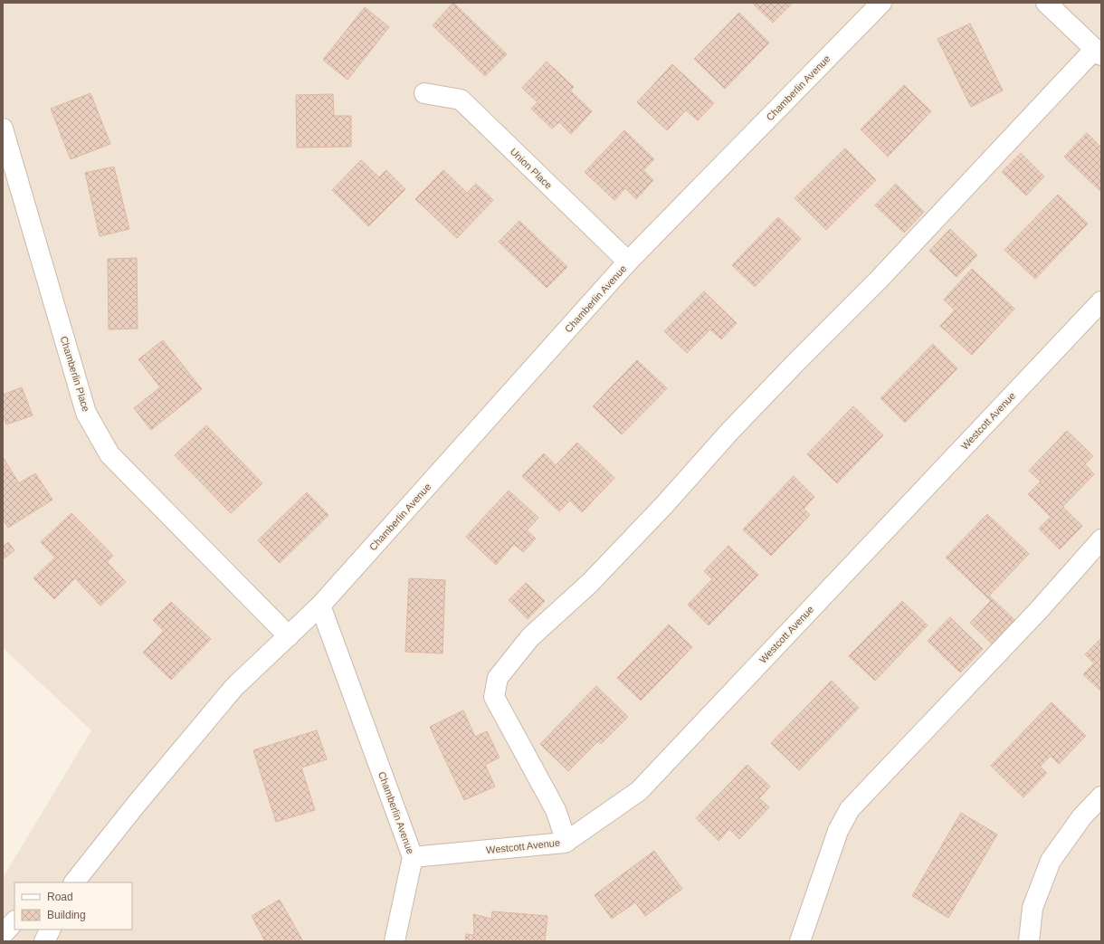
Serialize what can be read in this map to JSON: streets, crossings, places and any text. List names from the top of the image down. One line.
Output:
{"streets":{"street":["Chamberlin Avenue","Union Place","Chamberlin Place","Westcott Avenue"]},"crossings":[["Chamberlin Avenue","Union Place"],["Chamberlin Avenue","Chamberlin Place"],["Chamberlin Avenue","Westcott Avenue"]],"legend":["Road","Building"]}
